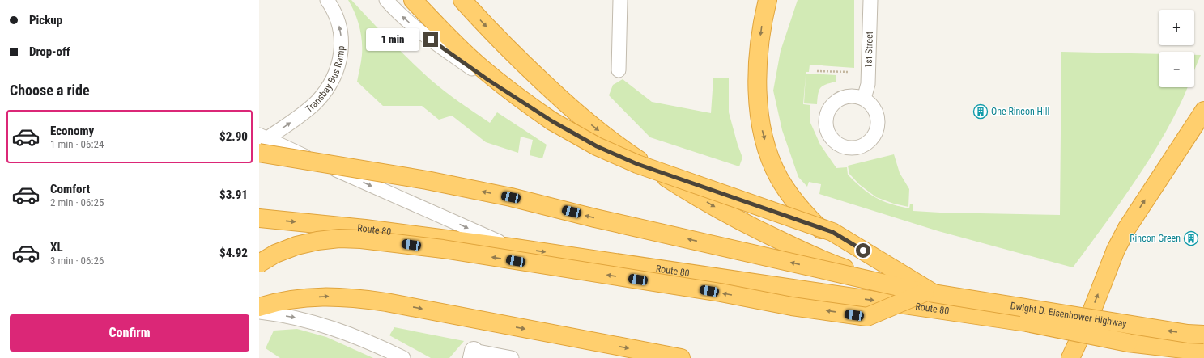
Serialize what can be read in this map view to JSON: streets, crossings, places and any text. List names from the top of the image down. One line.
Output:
{"streets":{"highway":["Route 80","Dwight D. Eisenhower Highway"],"lane":["1st Street","Transbay Bus Ramp"]},"crossings":[["Transbay Bus Ramp","Route 80"],["Route 80","Dwight D. Eisenhower Highway"]],"one_way":["Transbay Bus Ramp"],"places":{"building":["One Rincon Hill","Rincon Green"]},"page":{"banner":["Pickup","Drop-off"],"map_buttons":["+","−"],"bubble":"1 min","heading":"Choose a ride","list":[{"name":"Economy","note":"1 min · 06:24","value":"$2.90"},{"name":"Comfort","note":"2 min · 06:25","value":"$3.91"},{"name":"XL","note":"3 min · 06:26","value":"$4.92"}],"buttons":"Confirm"}}
